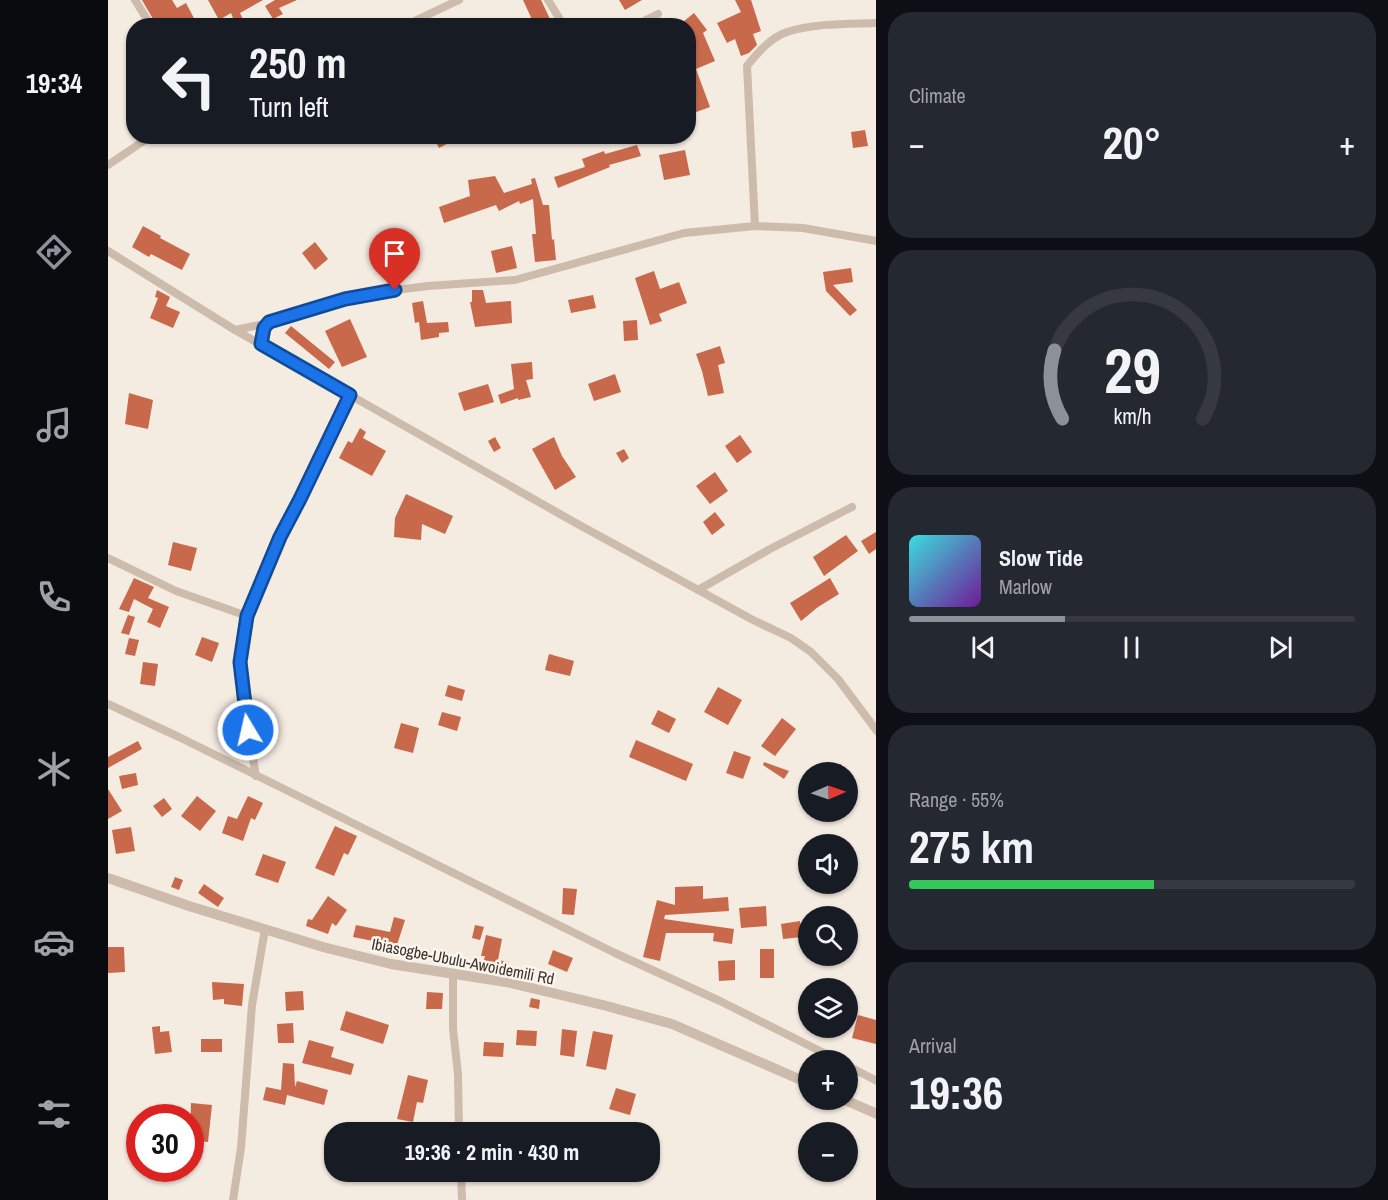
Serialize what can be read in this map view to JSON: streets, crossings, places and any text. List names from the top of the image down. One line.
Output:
{"streets":{"street":["Ibiasogbe-Ubulu-Awoidemili Rd"]},"north":"right","page":{"tabs":"19:34","tile":["Climate",["Range · 55%","275 km"],["Arrival","19:36"]],"turn":["250 m","Turn left"],"heat":["−","20°","+"],"song":["Slow Tide","Marlow"],"map_buttons":["+","−"],"limit":"30","trip":"19:36 · 2 min · 430 m","gauge":["29","km/h"]}}
